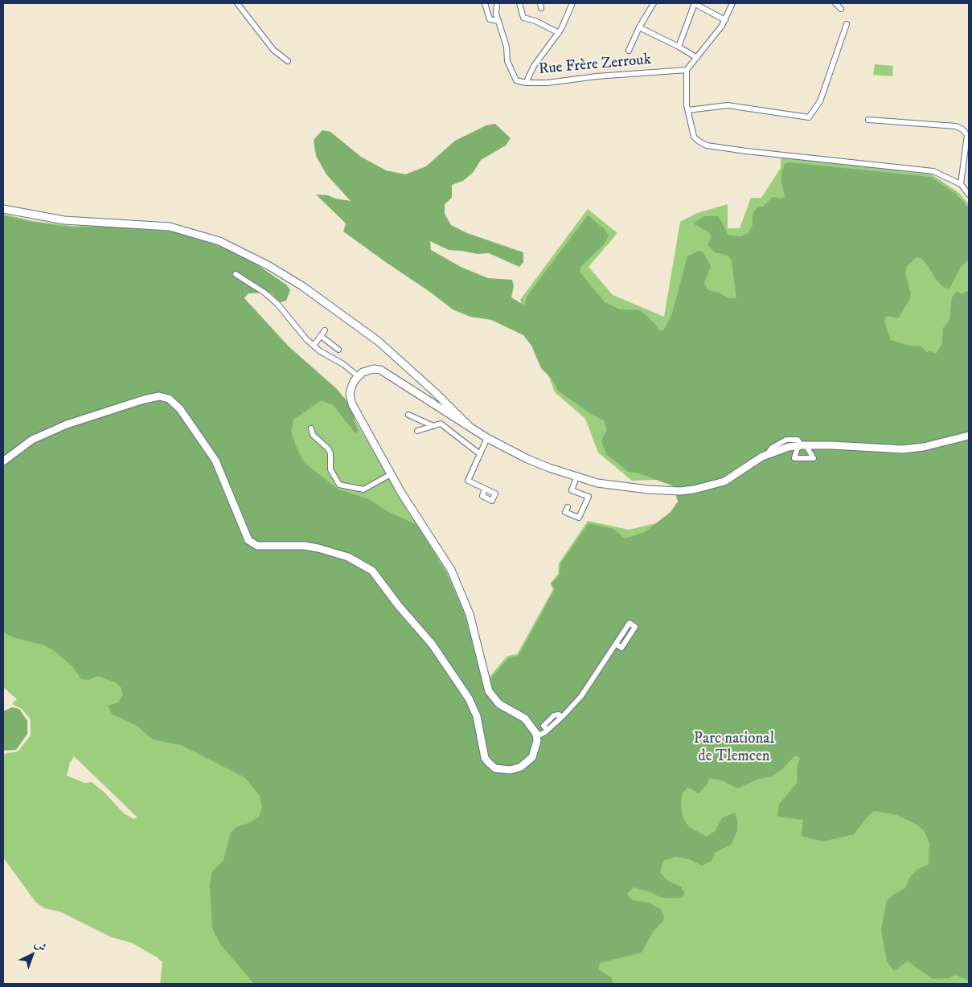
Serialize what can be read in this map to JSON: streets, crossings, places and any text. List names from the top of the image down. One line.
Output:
{"streets":{"street":["Rue Frère Zerrouk"]},"parks":["Parc national de Tlemcen"],"north":"top right"}
